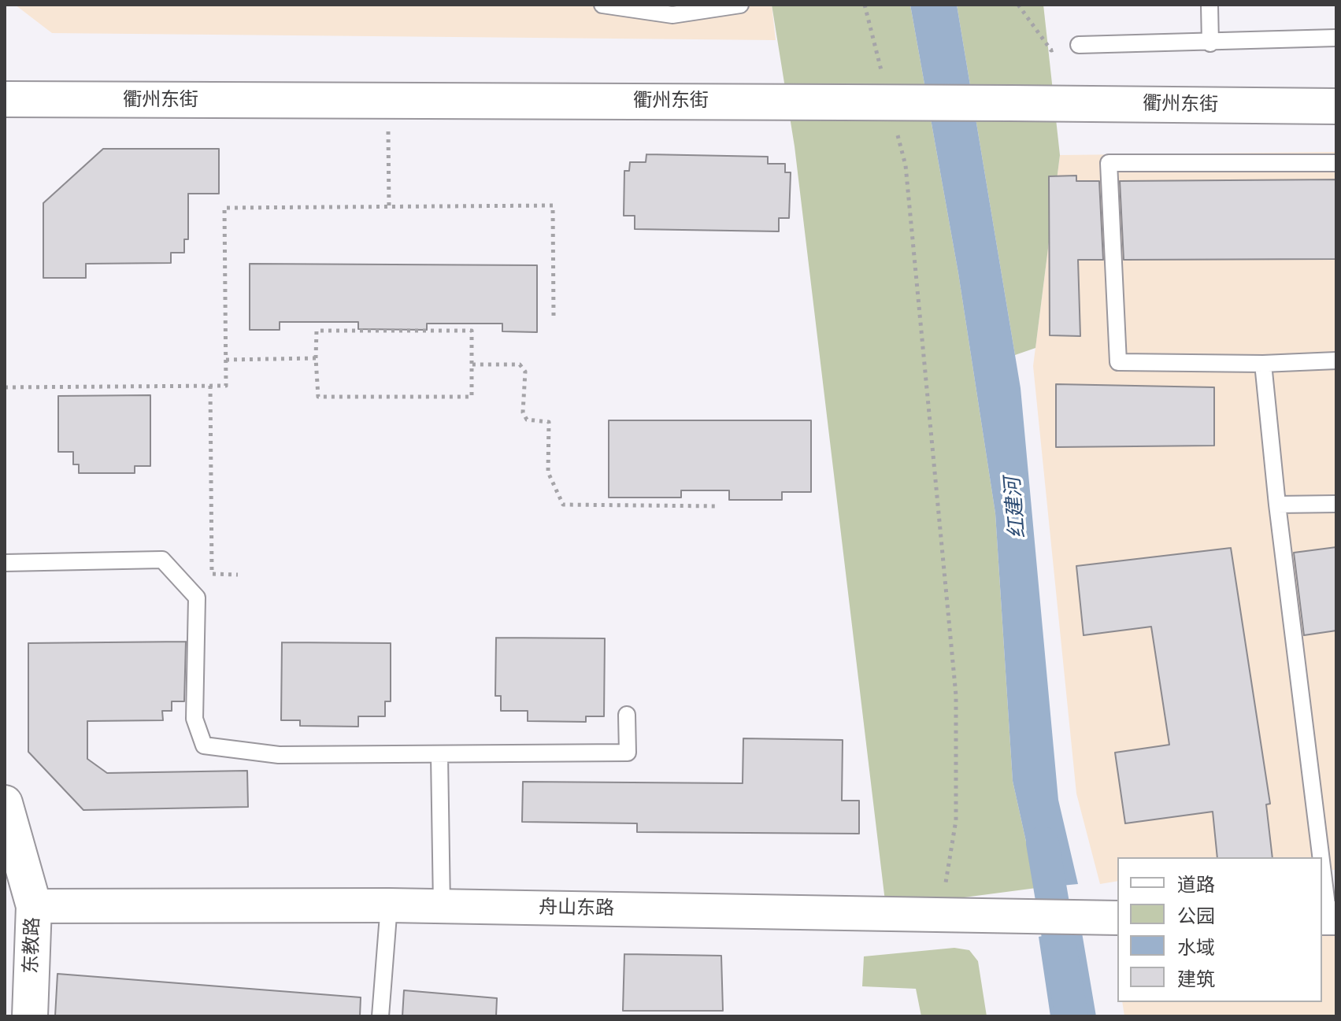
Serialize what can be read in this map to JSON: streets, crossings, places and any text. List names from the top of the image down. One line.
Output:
{"streets":{"street":["衢州东街","舟山东路","东教路"]},"crossings":[["舟山东路","东教路"]],"water":["红建河"],"legend":["道路","公园","水域","建筑"]}
